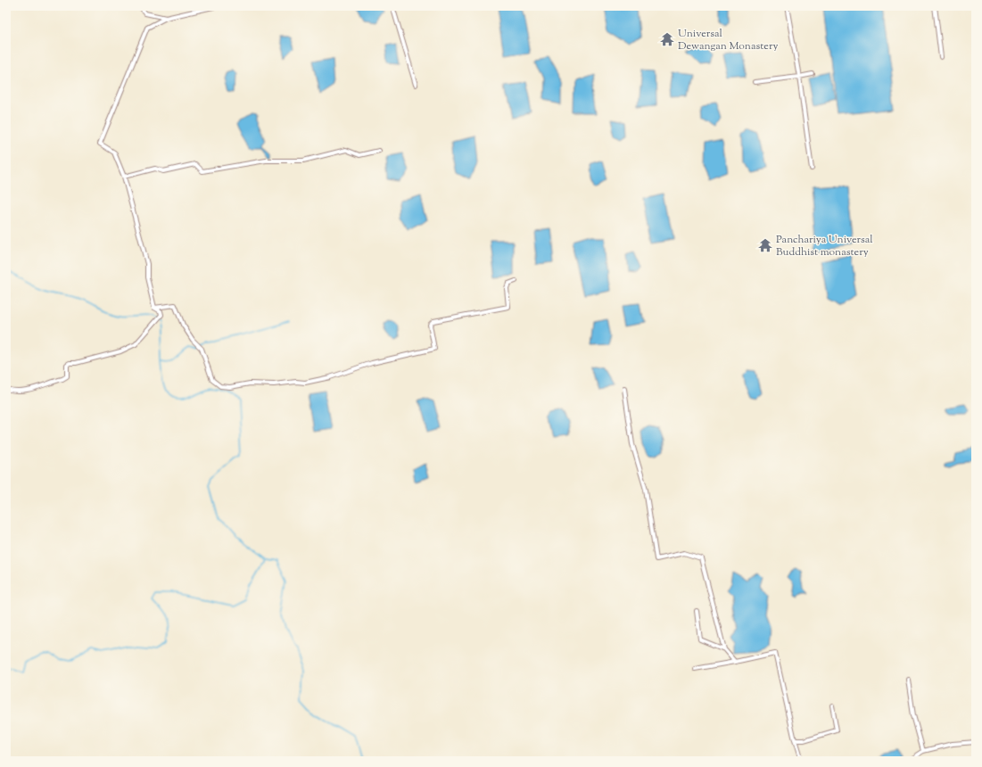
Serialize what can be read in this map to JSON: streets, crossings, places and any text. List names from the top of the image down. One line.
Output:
{"places":{"temple":["Universal Dewangan Monastery","Panchariya Universal Buddhist monastery"]}}
